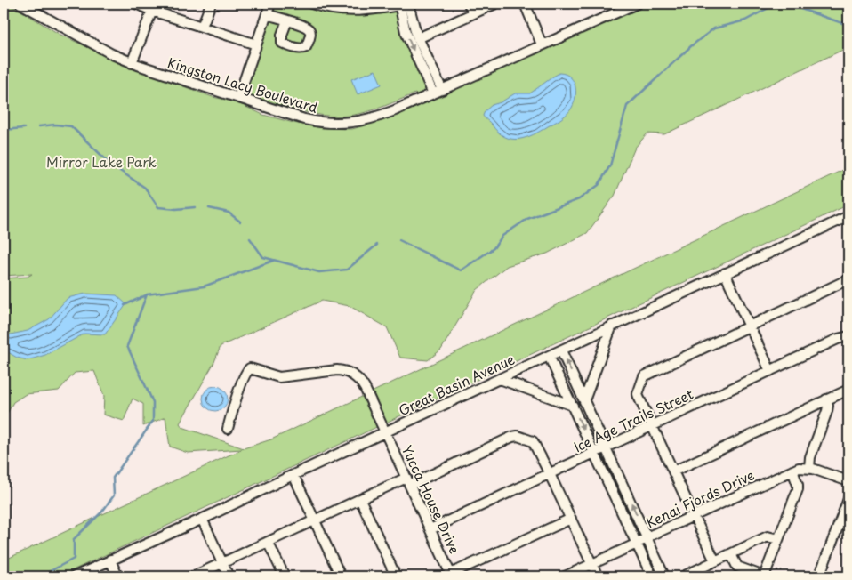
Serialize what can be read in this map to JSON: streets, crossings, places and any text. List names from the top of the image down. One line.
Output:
{"streets":{"street":["Kingston Lacy Boulevard","Great Basin Avenue","Ice Age Trails Street","Kenai Fjords Drive","Yucca House Drive"]},"crossings":[["Great Basin Avenue","Yucca House Drive"],["Ice Age Trails Street","Yucca House Drive"]],"parks":["Mirror Lake Park"]}
